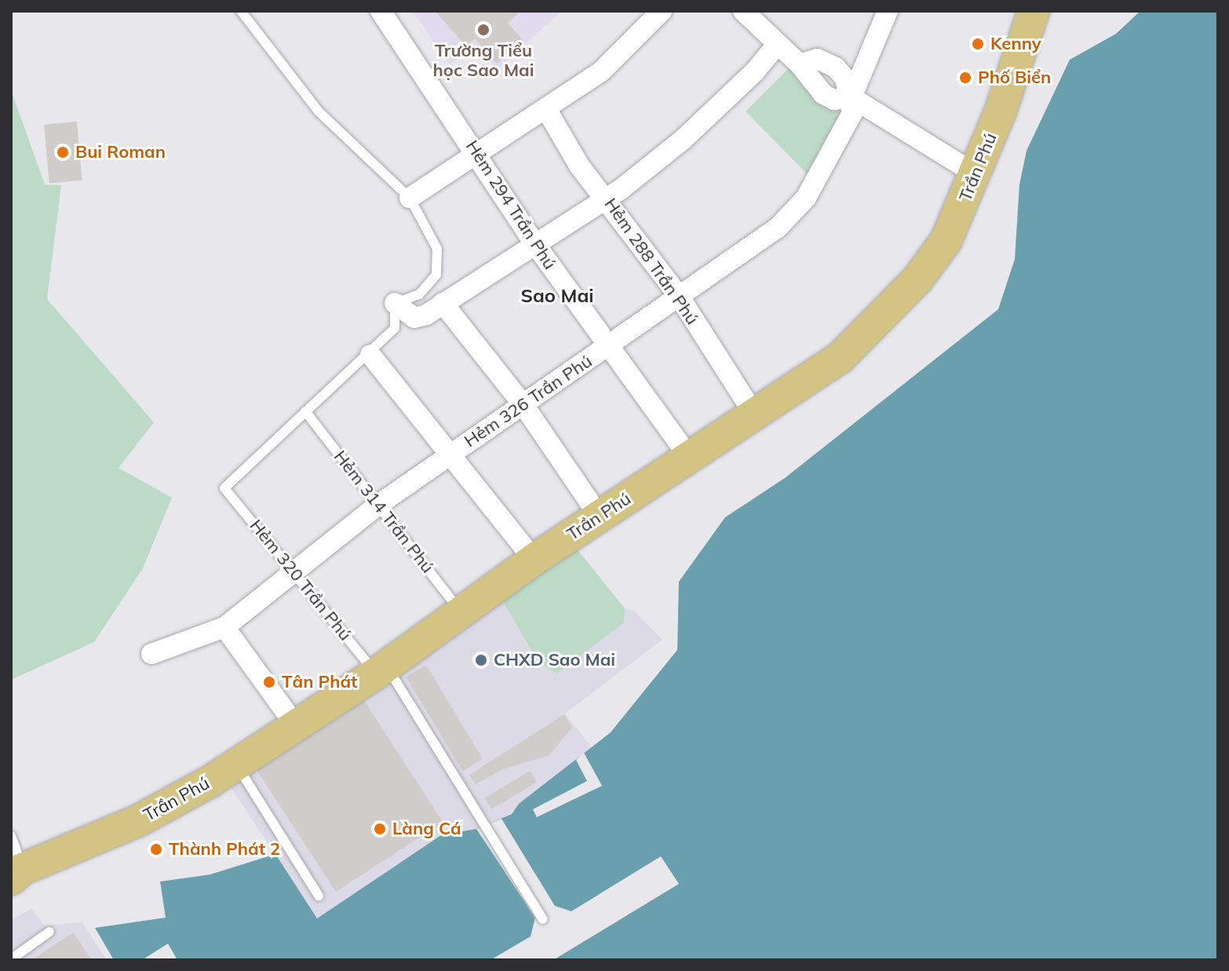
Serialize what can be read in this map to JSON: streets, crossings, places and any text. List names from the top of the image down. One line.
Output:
{"streets":{"main road":["Trần Phú"],"street":["Hẻm 294 Trần Phú","Hẻm 288 Trần Phú","Hẻm 326 Trần Phú"],"lane":["Hẻm 314 Trần Phú","Hẻm 320 Trần Phú"]},"crossings":[["Trần Phú","Hẻm 294 Trần Phú"],["Trần Phú","Hẻm 288 Trần Phú"],["Trần Phú","Hẻm 314 Trần Phú"],["Trần Phú","Hẻm 320 Trần Phú"],["Hẻm 294 Trần Phú","Hẻm 326 Trần Phú"],["Hẻm 288 Trần Phú","Hẻm 326 Trần Phú"],["Hẻm 326 Trần Phú","Hẻm 314 Trần Phú"],["Hẻm 326 Trần Phú","Hẻm 320 Trần Phú"],["Hẻm 314 Trần Phú","Hẻm 320 Trần Phú"]],"districts":["Sao Mai"],"places":["Trường Tiểu học Sao Mai","Kenny","Phố Biển","Bui Roman","CHXD Sao Mai","Tân Phát","Làng Cá","Thành Phát 2"]}
